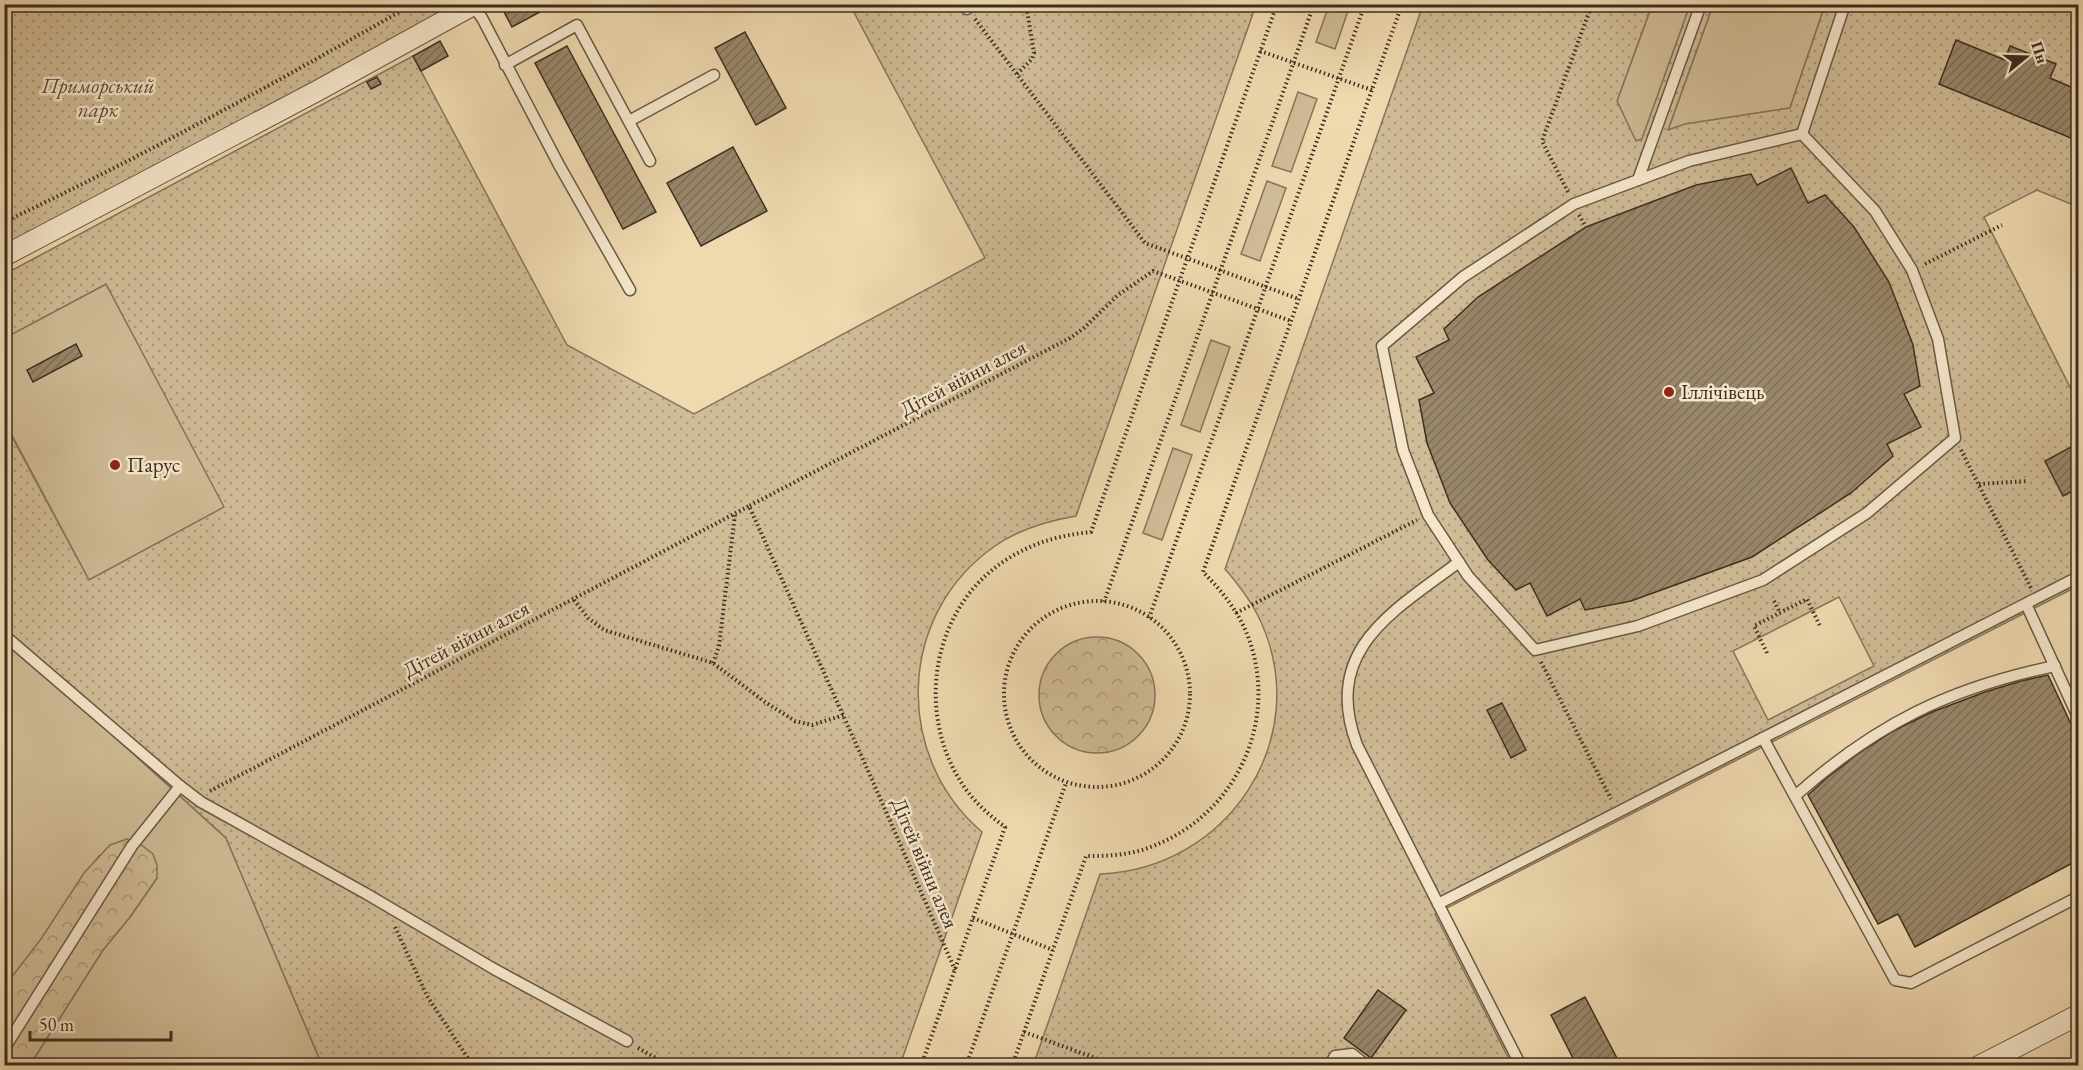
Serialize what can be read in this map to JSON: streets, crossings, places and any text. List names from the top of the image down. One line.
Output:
{"streets":{"path":["Дітей війни алея"]},"parks":["Приморський парк"],"places":["Іллічівець","Парус"],"scale_bar":"50 m","north":"right"}
